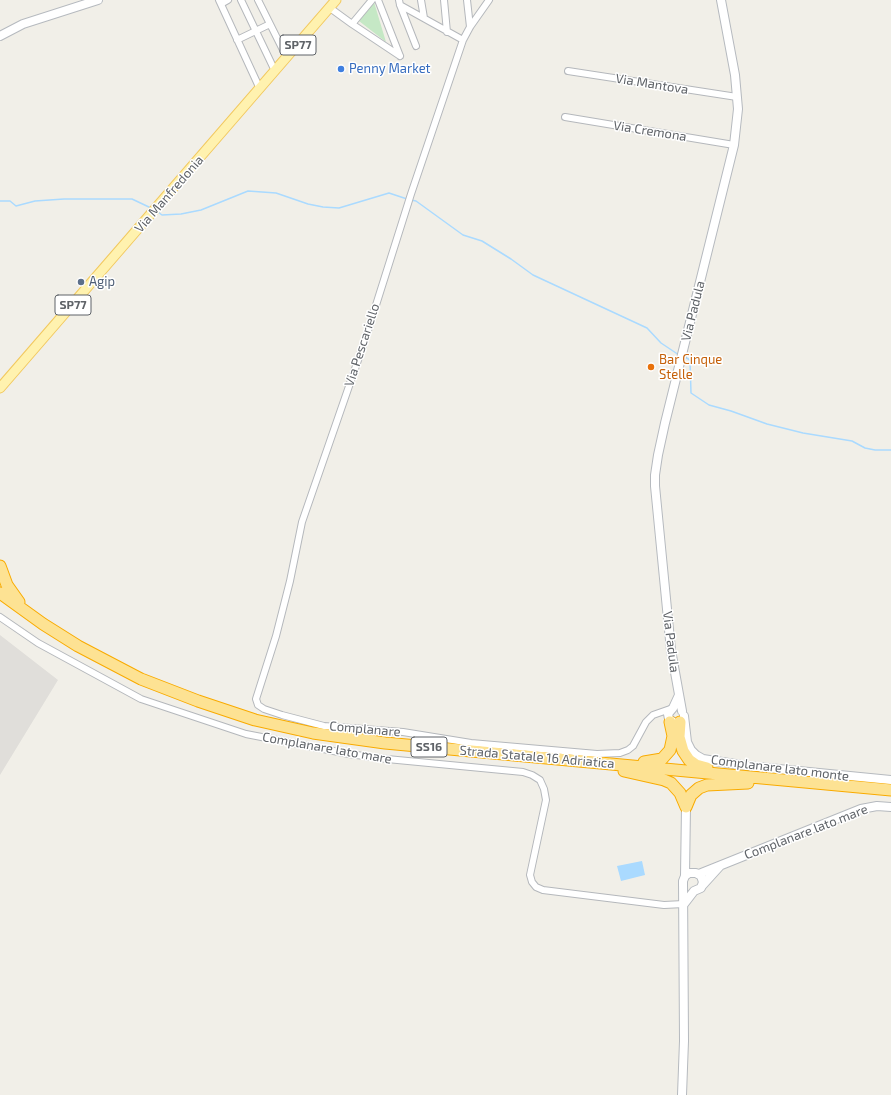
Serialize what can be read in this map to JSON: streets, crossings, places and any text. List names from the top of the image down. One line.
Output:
{"streets":{"highway":["SS16","Strada Statale 16 Adriatica"],"main road":["SP77","Via Manfredonia"],"street":["Via Mantova","Via Cremona","Via Padula","Via Pescariello","Complanare","Complanare lato mare","Complanare lato monte"]},"crossings":[["Via Mantova","Via Padula"],["Via Cremona","Via Padula"],["Via Padula","Complanare lato monte"],["Via Pescariello","Complanare"]],"places":["Penny Market","Agip","Bar Cinque Stelle"]}
